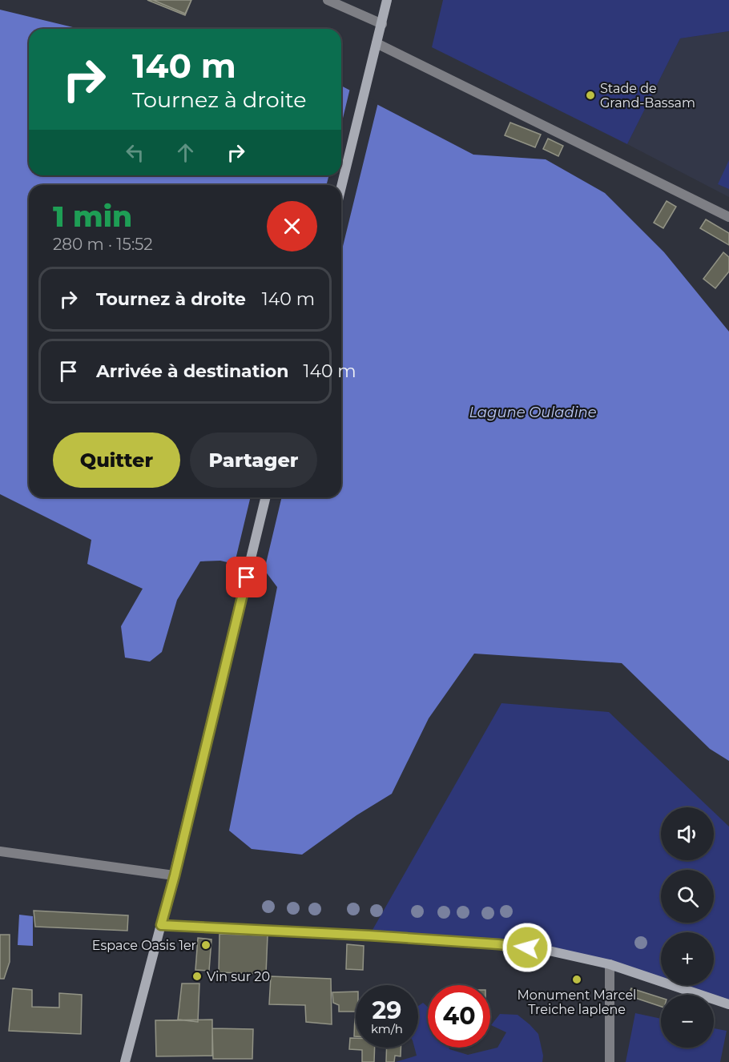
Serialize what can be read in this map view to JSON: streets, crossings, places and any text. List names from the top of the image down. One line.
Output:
{"water":["Lagune Ouladine"],"places":["Stade de Grand-Bassam","Espace Oasis 1er","Vin sur 20","Monument Marcel Treiche laplene"],"page":{"turn":["140 m","Tournez à droite"],"heading":["1 min","280 m · 15:52"],"list":[{"name":"Tournez à droite","value":"140 m"},{"name":"Arrivée à destination","value":"140 m"}],"buttons":["Quitter","Partager"],"map_buttons":["+","−"],"speed":"29 km/h","limit":"40"}}
